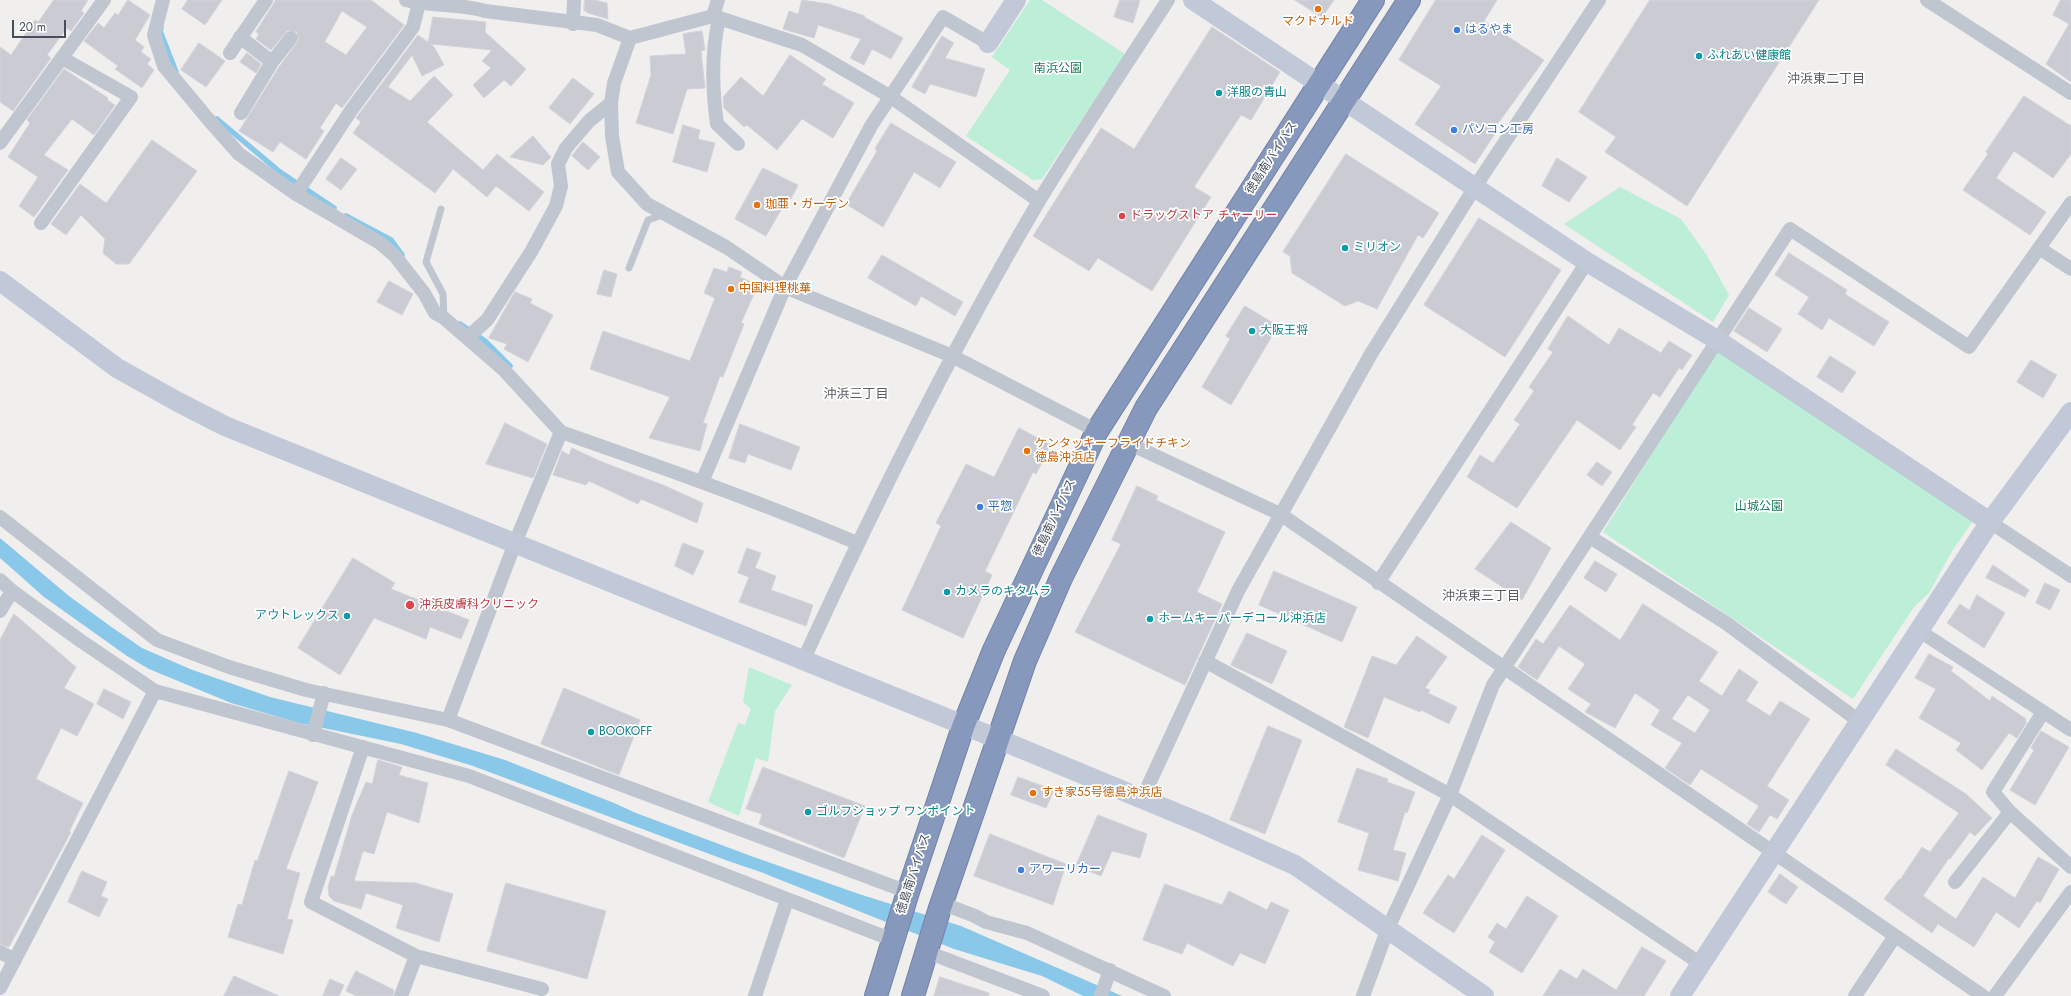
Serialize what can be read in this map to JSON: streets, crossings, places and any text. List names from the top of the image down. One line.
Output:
{"streets":{"highway":["徳島南バイパス"]},"districts":["沖浜東二丁目","沖浜三丁目","沖浜東三丁目"],"parks":["南浜公園","山城公園"],"places":["マクドナルド","はるやま","ふれあい健康館","洋服の青山","パソコン工房","珈亜・ガーデン","ドラッグストア チャーリー","ミリオン","中国料理桃華","大阪王将","ケンタッキーフライドチキン 徳島沖浜店","平惣","カメラのキタムラ","沖浜皮膚科クリニック","アウトレックス","ホームキーパーデコール沖浜店","BOOKOFF","すき家55号徳島沖浜店","ゴルフショップ ワンポイント","アワーリカー"],"scale_bar":"20 m"}
